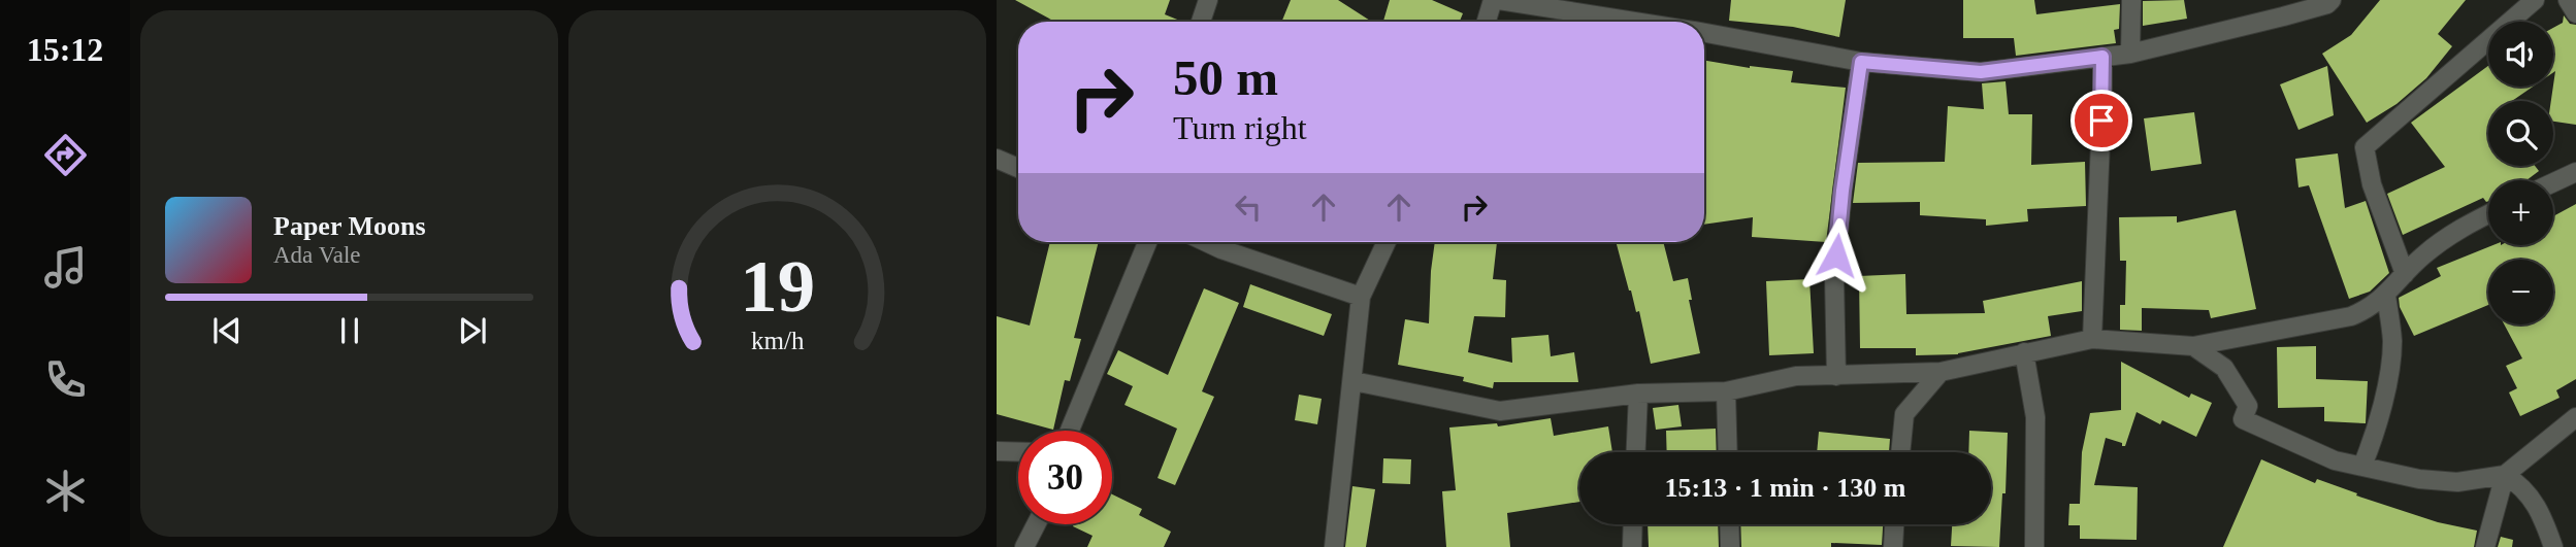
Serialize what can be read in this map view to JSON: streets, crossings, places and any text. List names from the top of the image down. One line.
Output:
{"page":{"tabs":"15:12","map_buttons":["+","−"],"turn":["50 m","Turn right"],"song":["Paper Moons","Ada Vale"],"limit":"30","trip":"15:13 · 1 min · 130 m","gauge":["19","km/h"]}}
